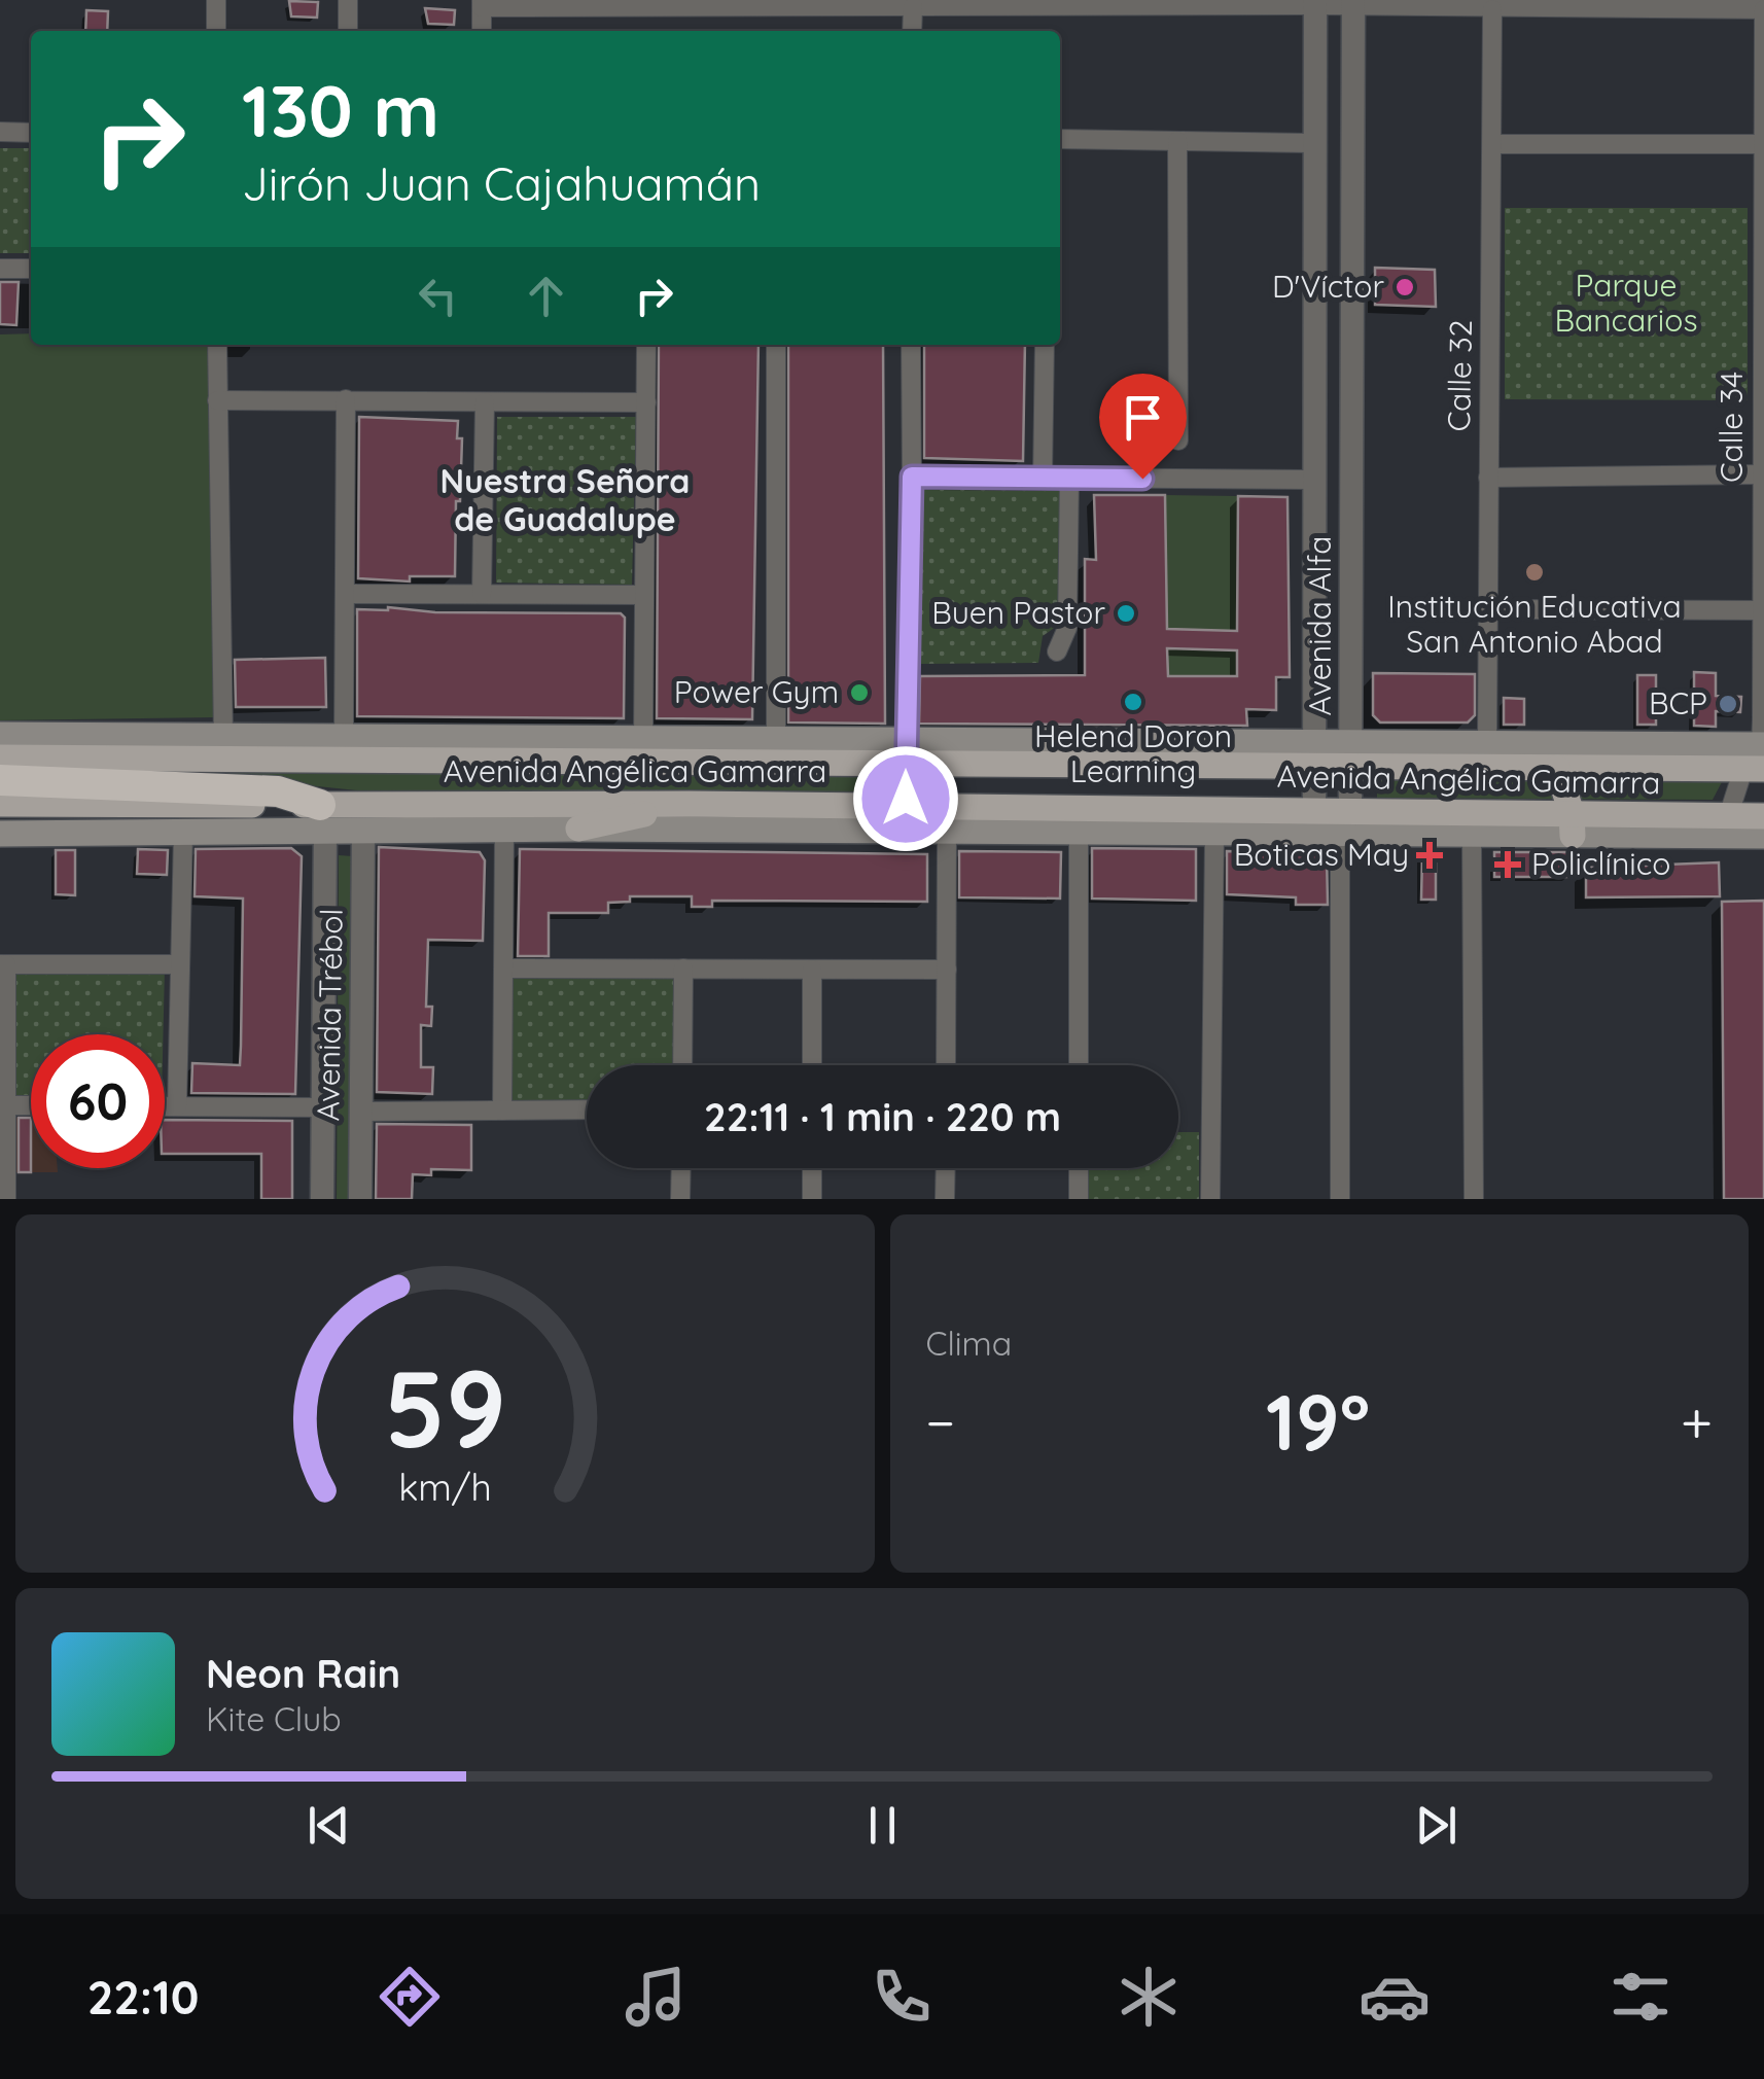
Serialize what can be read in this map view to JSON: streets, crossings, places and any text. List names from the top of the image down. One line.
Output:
{"streets":{"main road":["Avenida Angélica Gamarra"],"street":["Calle 32","Calle 34","Avenida Alfa","Avenida Trébol"]},"crossings":[["Calle 32","Avenida Angélica Gamarra"],["Calle 34","Avenida Angélica Gamarra"],["Avenida Alfa","Avenida Angélica Gamarra"],["Avenida Angélica Gamarra","Avenida Trébol"]],"districts":["Nuestra Señora de Guadalupe"],"parks":["Parque Bancarios"],"places":{"other":["D'Víctor","Institución Educativa San Antonio Abad","Buen Pastor","Power Gym","Helend Doron Learning","BCP"],"health":["Boticas May","Policlínico"]},"page":{"turn":["130 m","Jirón Juan Cajahuamán"],"limit":"60","trip":"22:11 · 1 min · 220 m","tile":"Clima","heat":["−","19°","+"],"song":["Neon Rain","Kite Club"],"tabs":"22:10","gauge":["59","km/h"]}}
